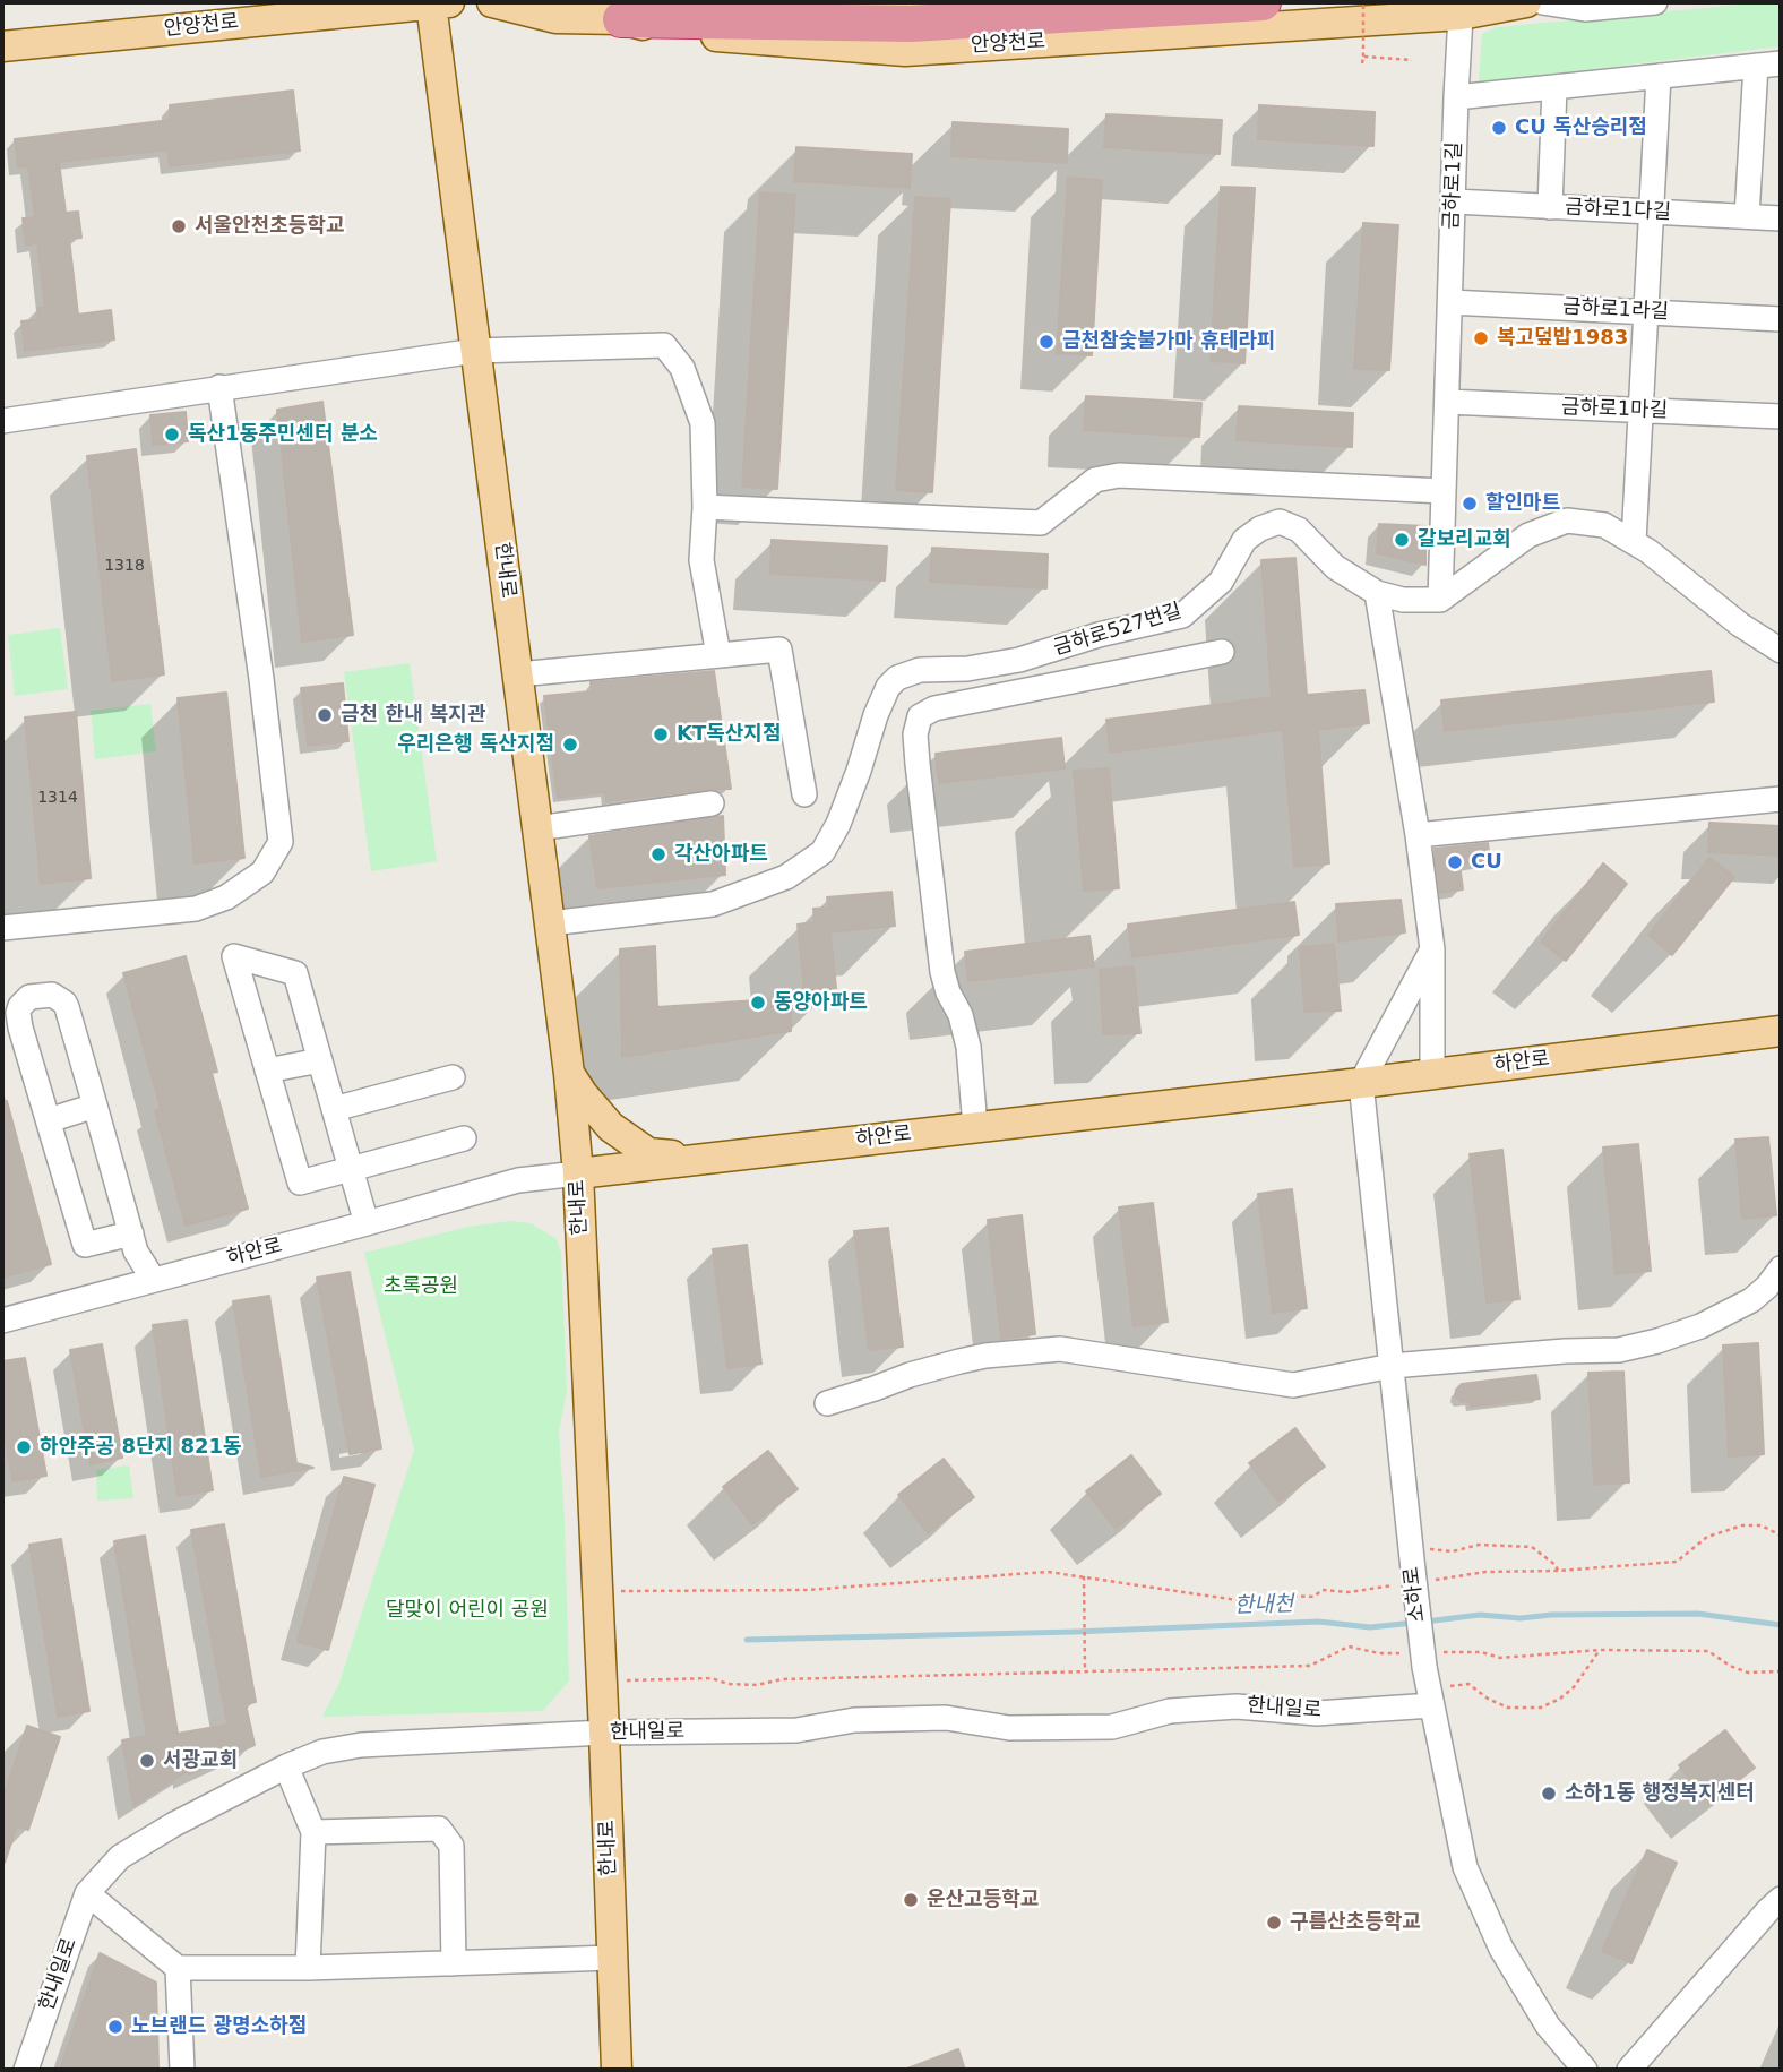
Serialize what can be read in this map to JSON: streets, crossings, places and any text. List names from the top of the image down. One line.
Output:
{"streets":{"main road":["안양천로","한내로","하안로"],"street":["금하로1길","금하로1다길","금하로1라길","금하로1마길","금하로527번길","소하로","한내일로"]},"crossings":[["안양천로","금하로1길"],["안양천로","한내로"],["금하로1길","금하로1다길"],["금하로1길","금하로1라길"],["금하로1길","금하로1마길"],["금하로1길","금하로527번길"],["한내로","금하로527번길"],["한내로","하안로"],["한내로","한내일로"],["하안로","소하로"],["소하로","한내일로"]],"water":["한내천"],"parks":["초록공원","달맞이 어린이 공원"],"places":["CU 독산승리점","서울안천초등학교","복고덮밥1983","금천참숯불가마 휴테라피","독산1동주민센터 분소","할인마트","갈보리교회","금천 한내 복지관","KT독산지점","우리은행 독산지점","각산아파트","CU","동양아파트","하안주공 8단지 821동","서광교회","소하1동 행정복지센터","운산고등학교","구름산초등학교","노브랜드 광명소하점"],"house_numbers":["1318","1314"]}
